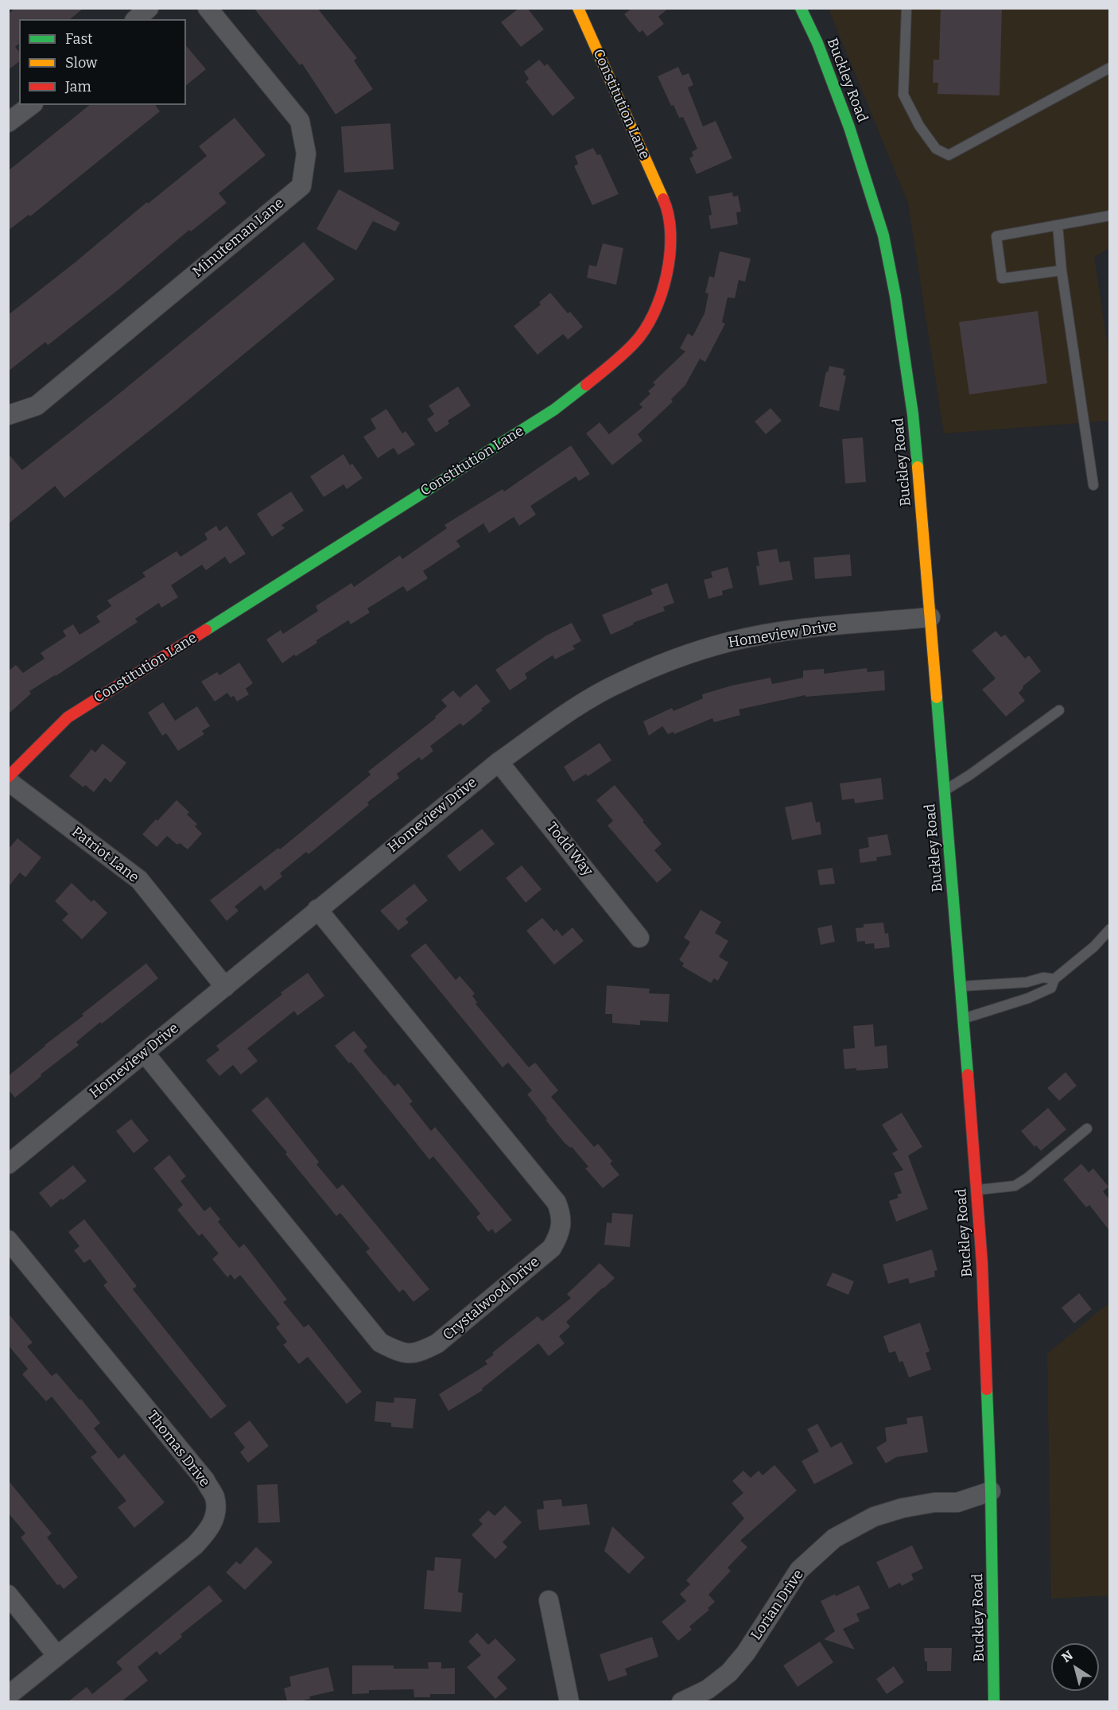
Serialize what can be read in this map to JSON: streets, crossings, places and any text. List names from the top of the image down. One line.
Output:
{"streets":{"street":["Buckley Road","Constitution Lane","Minuteman Lane","Homeview Drive","Todd Way","Patriot Lane","Crystalwood Drive","Thomas Drive","Lorian Drive"]},"crossings":[["Buckley Road","Homeview Drive"],["Buckley Road","Lorian Drive"],["Constitution Lane","Patriot Lane"],["Homeview Drive","Todd Way"],["Homeview Drive","Patriot Lane"],["Homeview Drive","Crystalwood Drive"]],"legend":["Fast","Slow","Jam"],"north":"top left"}
